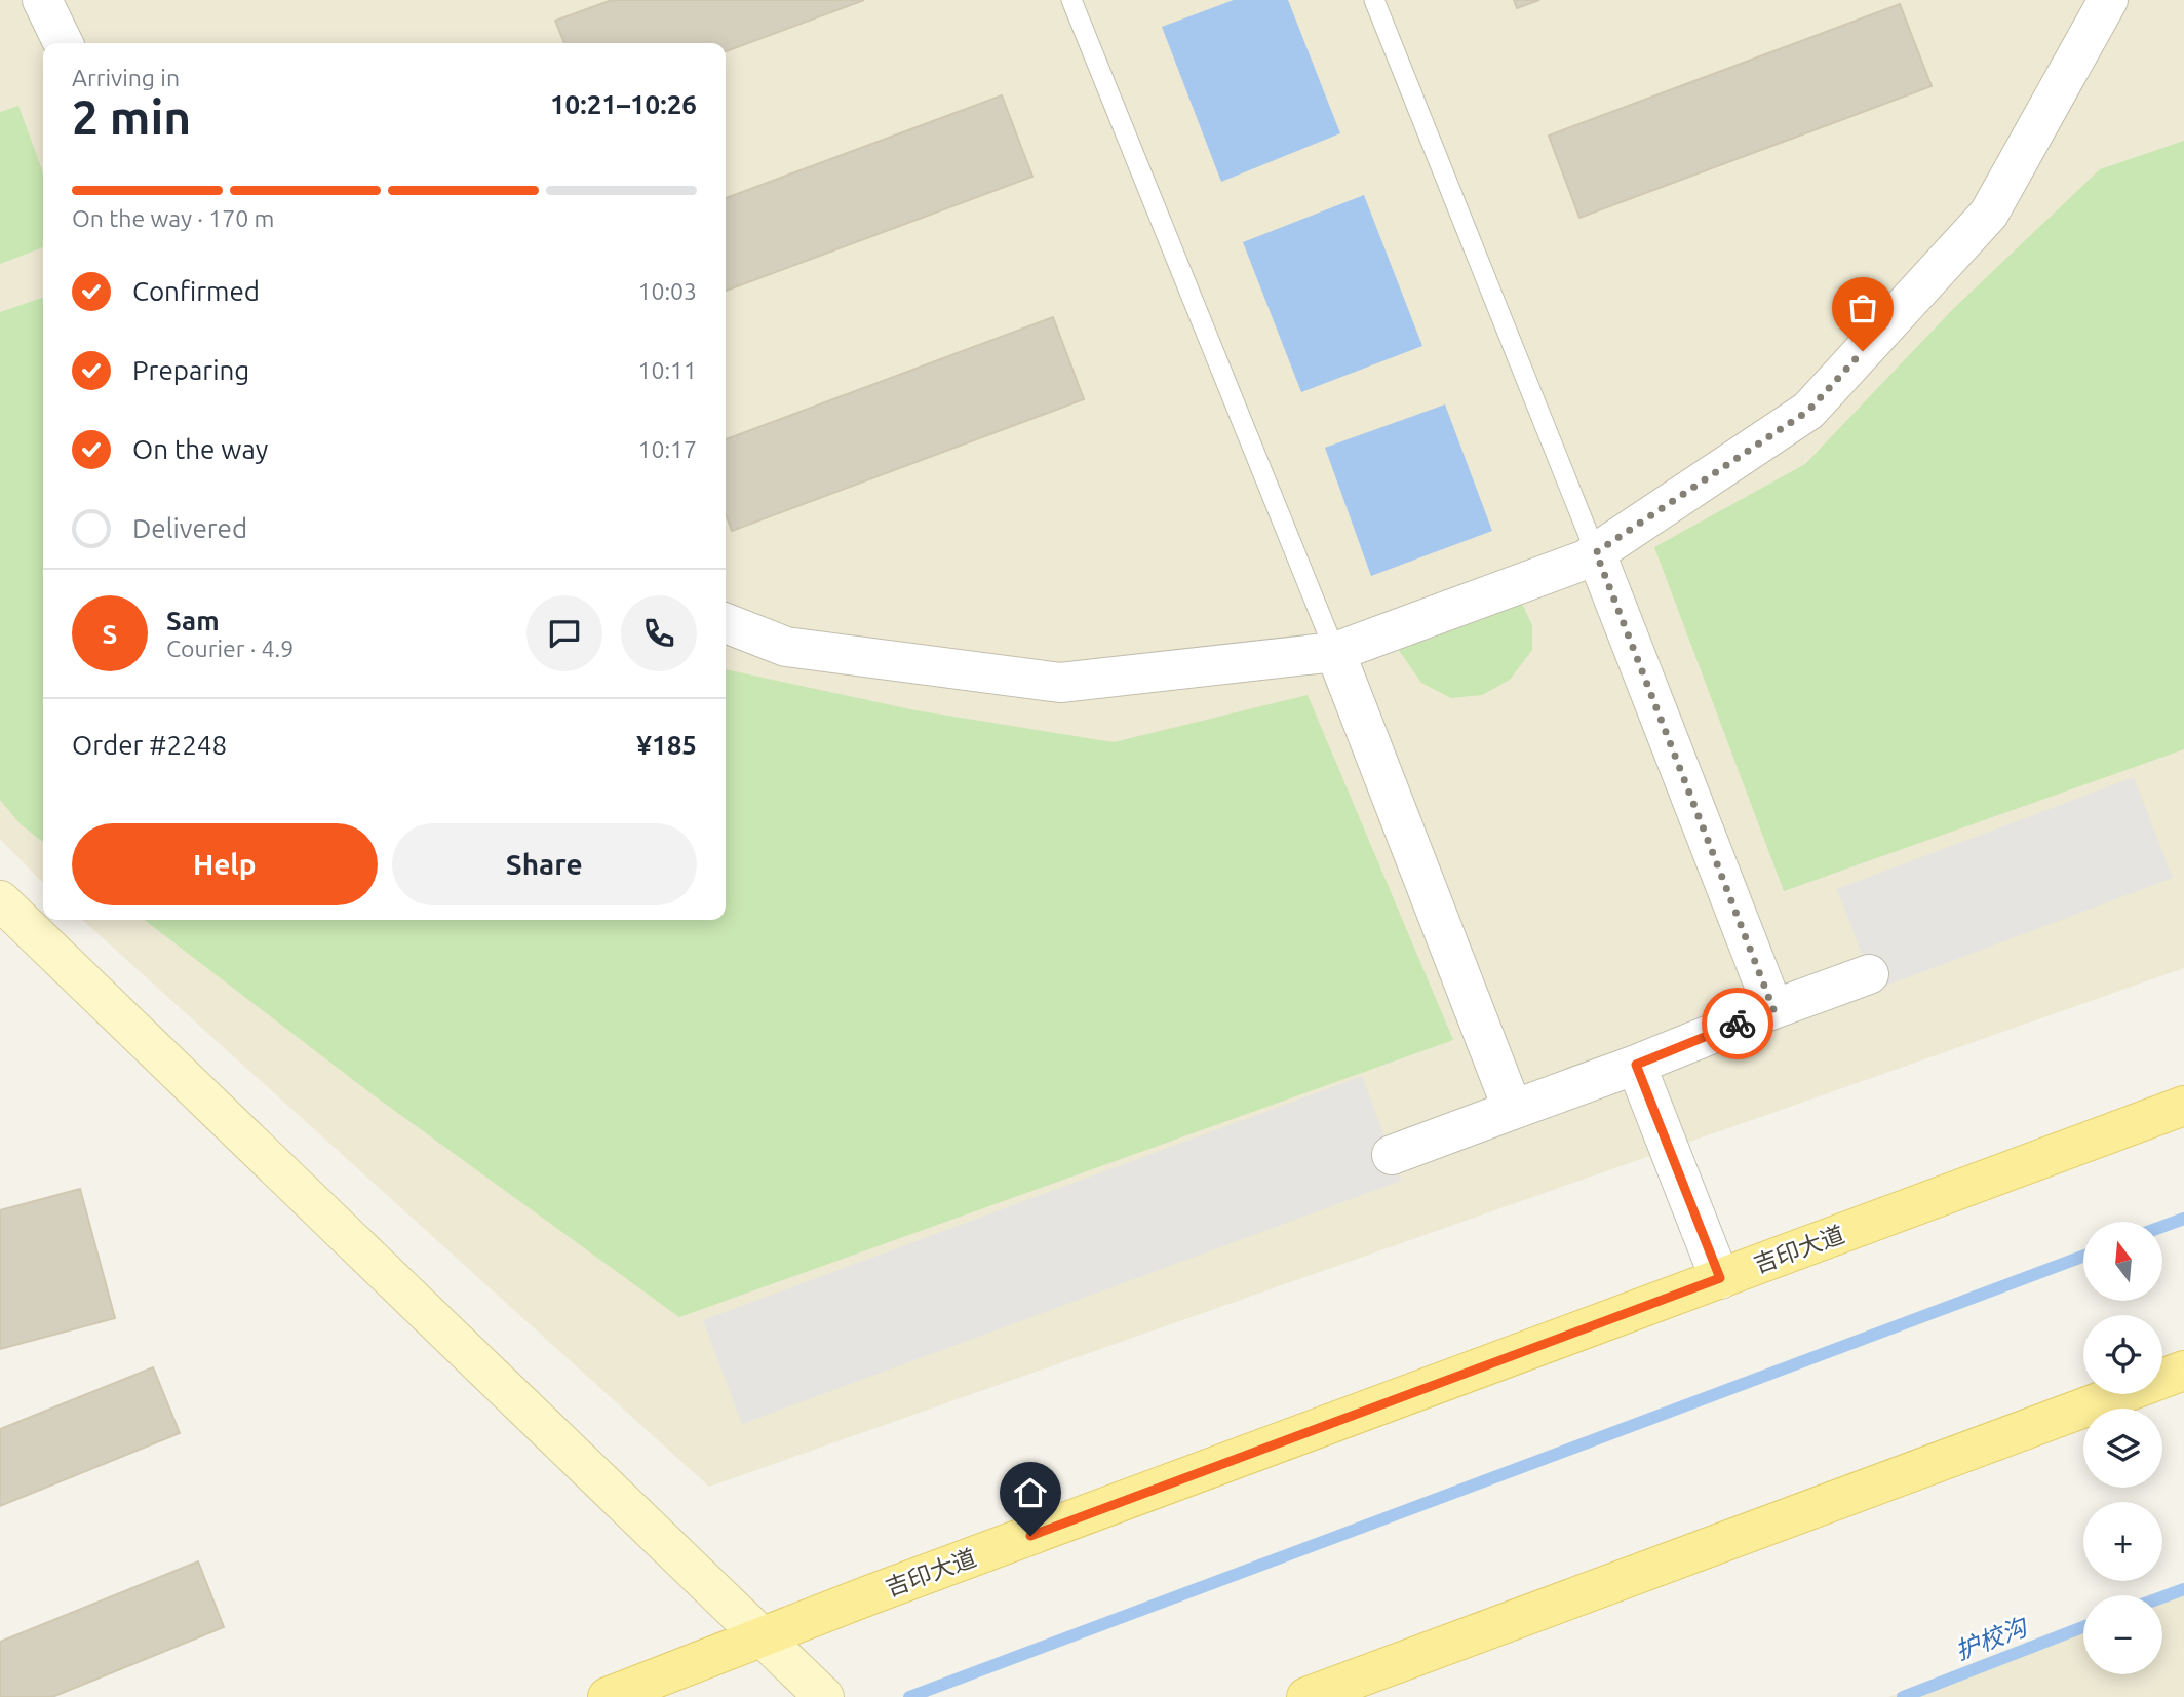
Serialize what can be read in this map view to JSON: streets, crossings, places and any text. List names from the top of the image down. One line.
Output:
{"streets":{"main road":["吉印大道"]},"water":["护校沟"],"north":"top","page":{"heading":["2 min","Arriving in","10:21–10:26"],"panel":["Sam","Courier · 4.9","Order #2248","¥185"],"bar":"On the way · 170 m","list":[["Confirmed","10:03"],["Preparing","10:11"],["On the way","10:17"],"Delivered"],"round":"S","buttons":["Help","Share"],"map_buttons":["+","−"]}}
